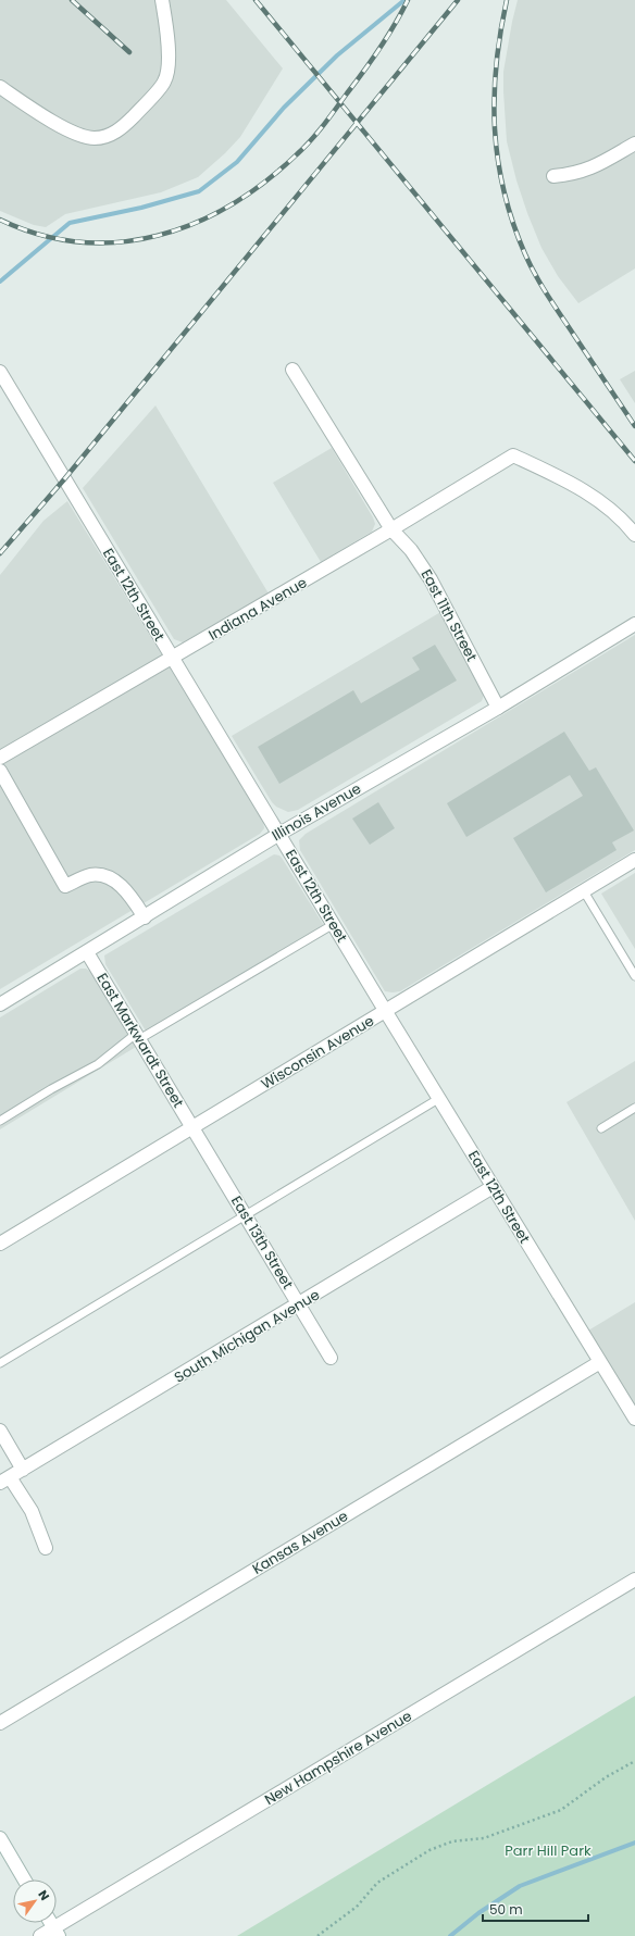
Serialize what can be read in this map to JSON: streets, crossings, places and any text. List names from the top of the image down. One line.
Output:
{"streets":{"street":["East 12th Street","Indiana Avenue","East 11th Street","Illinois Avenue","East Markwardt Street","Wisconsin Avenue","East 13th Street","South Michigan Avenue","Kansas Avenue","New Hampshire Avenue"]},"crossings":[["East 12th Street","Indiana Avenue"],["East 12th Street","Illinois Avenue"],["East 12th Street","Wisconsin Avenue"],["East 12th Street","South Michigan Avenue"],["East 12th Street","Kansas Avenue"],["Indiana Avenue","East 11th Street"],["East 11th Street","Illinois Avenue"],["Illinois Avenue","East Markwardt Street"],["East Markwardt Street","Wisconsin Avenue"],["East Markwardt Street","East 13th Street"],["Wisconsin Avenue","East 13th Street"],["East 13th Street","South Michigan Avenue"]],"parks":["Parr Hill Park"],"scale_bar":"50 m","north":"top right"}
